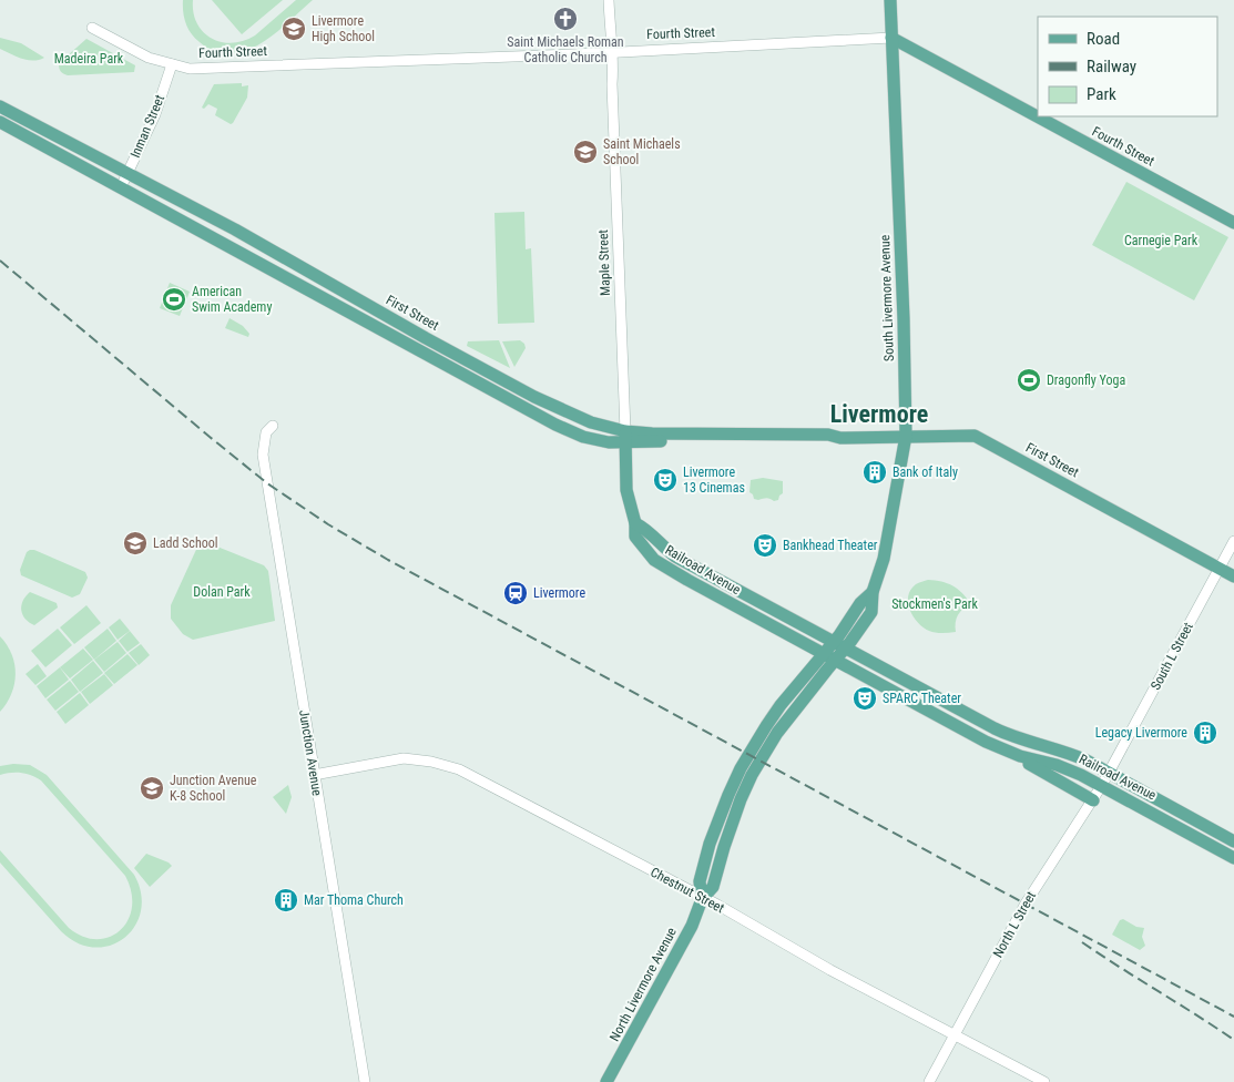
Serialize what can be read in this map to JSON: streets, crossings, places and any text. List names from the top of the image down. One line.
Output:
{"streets":{"main road":["Fourth Street","Maple Street","South Livermore Avenue","First Street","Railroad Avenue","North Livermore Avenue"],"street":["Inman Street","South L Street","Junction Avenue","Chestnut Street","North L Street"]},"crossings":[["Fourth Street","Inman Street"],["Fourth Street","Maple Street"],["Fourth Street","South Livermore Avenue"],["Inman Street","First Street"],["Maple Street","First Street"],["Maple Street","Railroad Avenue"],["South Livermore Avenue","First Street"],["South Livermore Avenue","Railroad Avenue"],["South Livermore Avenue","North Livermore Avenue"],["First Street","South L Street"],["Railroad Avenue","South L Street"],["Railroad Avenue","North L Street"],["Railroad Avenue","North Livermore Avenue"],["South L Street","North L Street"],["Junction Avenue","Chestnut Street"],["Chestnut Street","North L Street"],["Chestnut Street","North Livermore Avenue"]],"districts":["Livermore"],"parks":["Madeira Park","Carnegie Park","Dolan Park","Stockmen's Park"],"places":{"church":["Saint Michaels Roman Catholic Church"],"school or university":["Livermore High School","Saint Michaels School","Ladd School","Junction Avenue K-8 School"],"sports":["American Swim Academy","Dragonfly Yoga"],"building":["Bank of Italy","Legacy Livermore","Mar Thoma Church"],"theatre":["Livermore 13 Cinemas","Bankhead Theater","SPARC Theater"],"station":["Livermore"]},"legend":["Road","Railway","Park"]}
